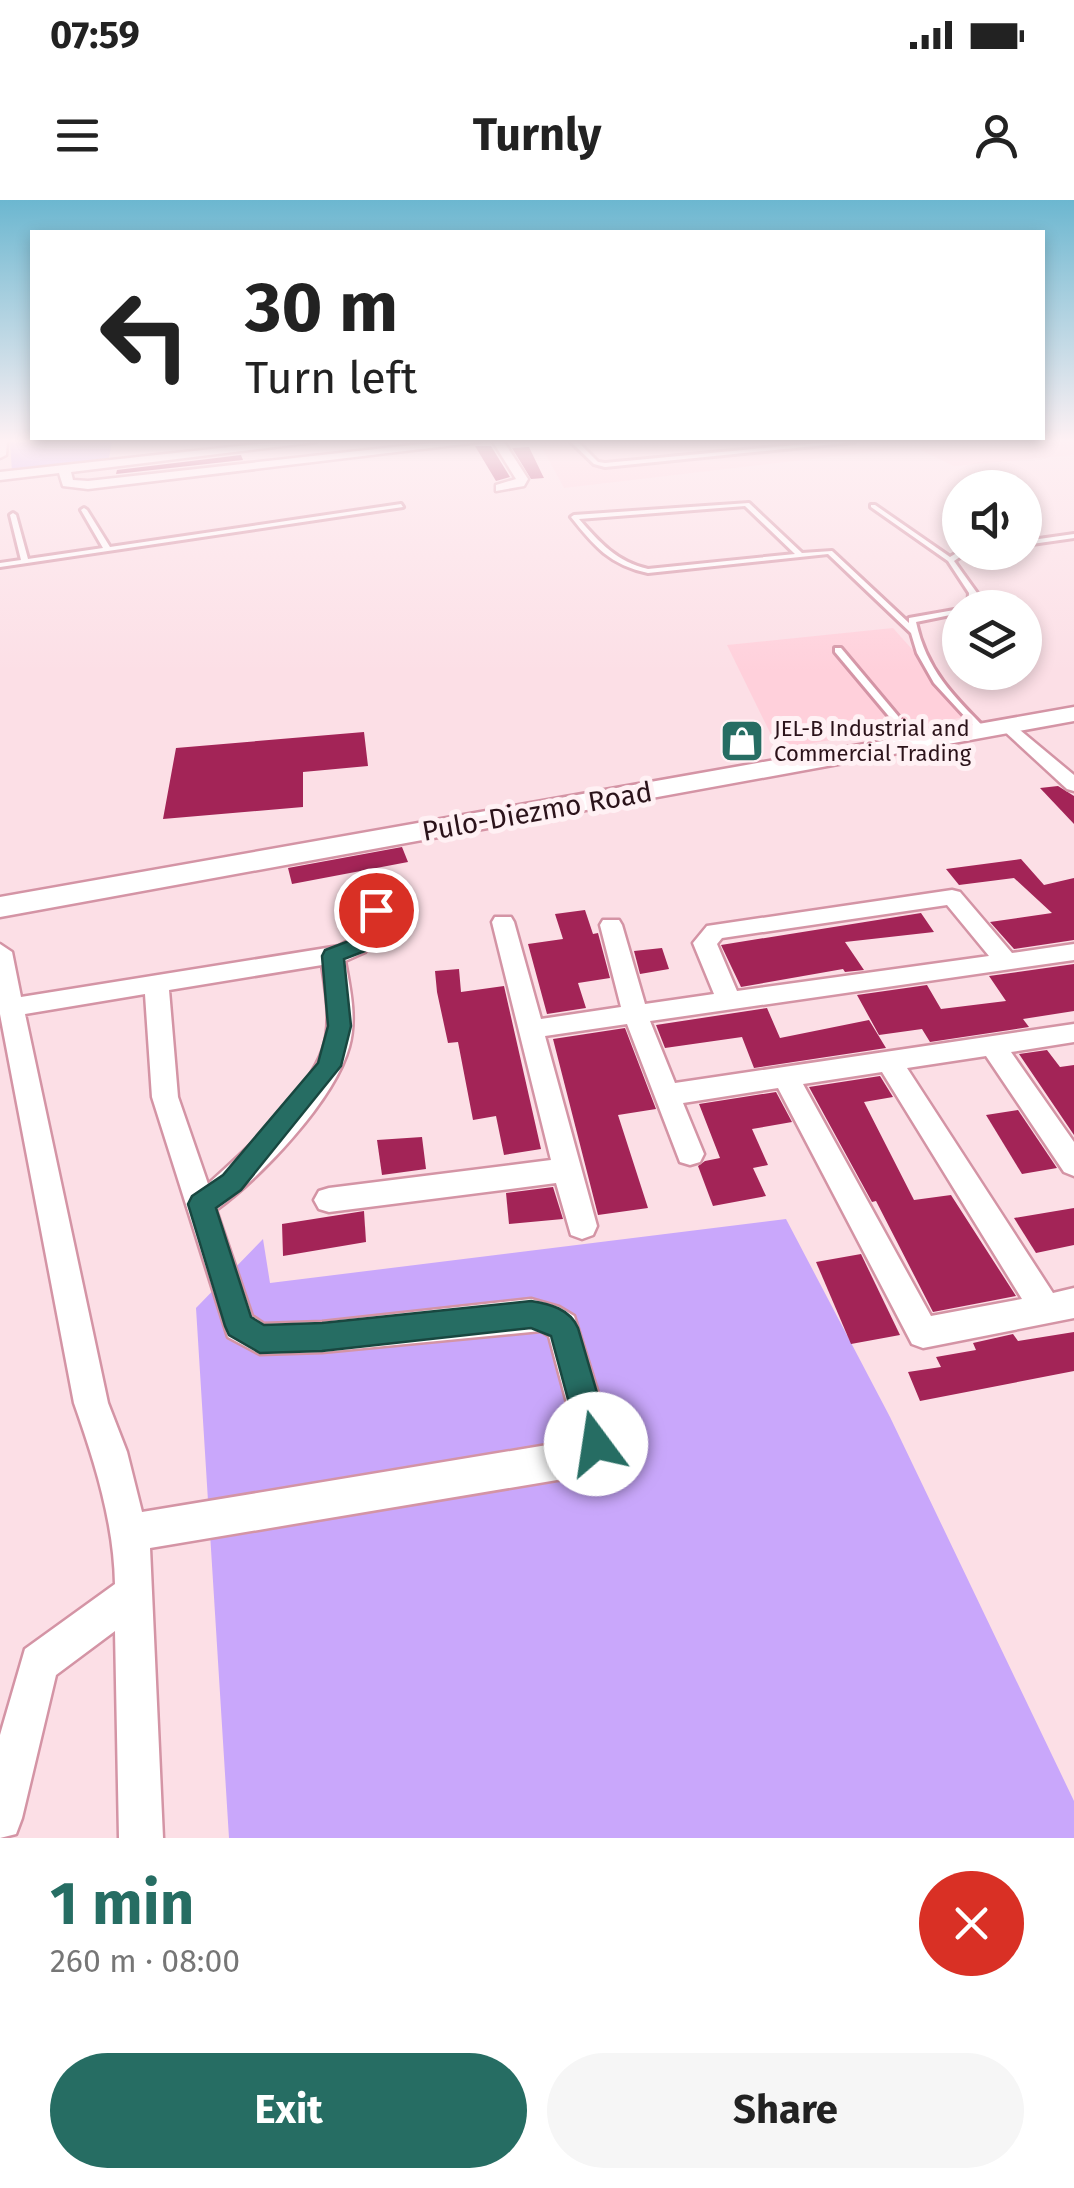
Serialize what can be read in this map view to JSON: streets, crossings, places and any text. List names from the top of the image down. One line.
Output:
{"streets":{"main road":["Pulo-Diezmo Road"]},"places":{"shop":["JEL-B Industrial and Commercial Trading"]},"page":{"status":"07:59","header":"Turnly","turn":["30 m","Turn left"],"heading":["1 min","260 m · 08:00"],"buttons":["Exit","Share"]}}
